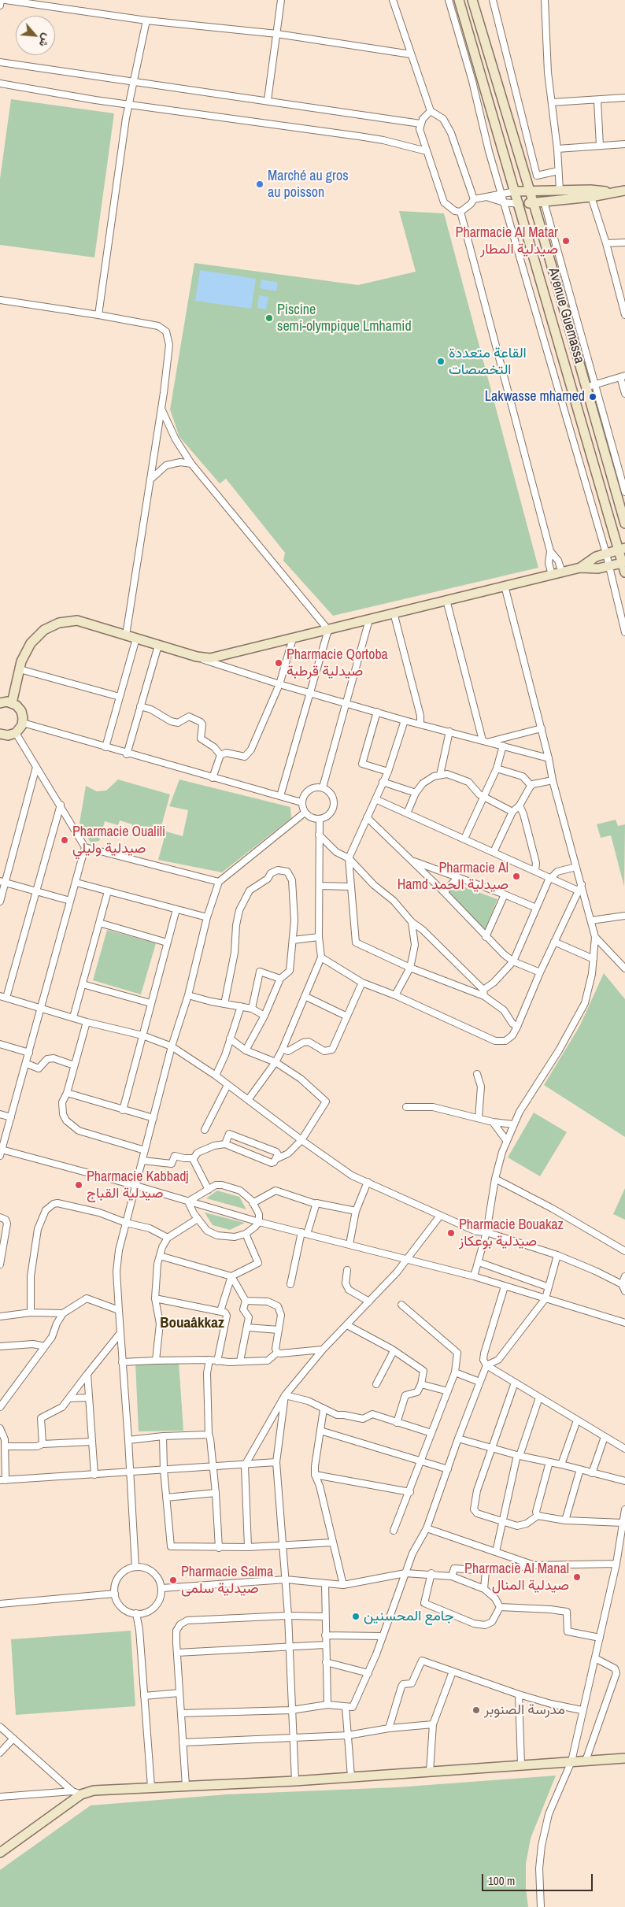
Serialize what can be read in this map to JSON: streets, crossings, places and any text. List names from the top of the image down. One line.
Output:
{"streets":{"street":["Avenue Guemassa"]},"districts":["Bouaâkkaz"],"places":["Marché au gros au poisson","Pharmacie Al Matar صيدلية المطار","Piscine semi-olympique Lmhamid","القاعة متعددة التخصصات","Lakwasse mhamed","Pharmacie Qortoba صيدلية قرطبة","Pharmacie Oualili صيدلية وليلي","Pharmacie Al Hamd صيدلية الحمد","Pharmacie Kabbadj صيدلية القباج","Pharmacie Bouakaz صيدلية بوعكاز","Pharmacie Al Manal صيدلية المنال","Pharmacie Salma صيدلية سلمى","جامع المحسنين","مدرسة الصنوبر"],"scale_bar":"100 m","north":"bottom right"}
